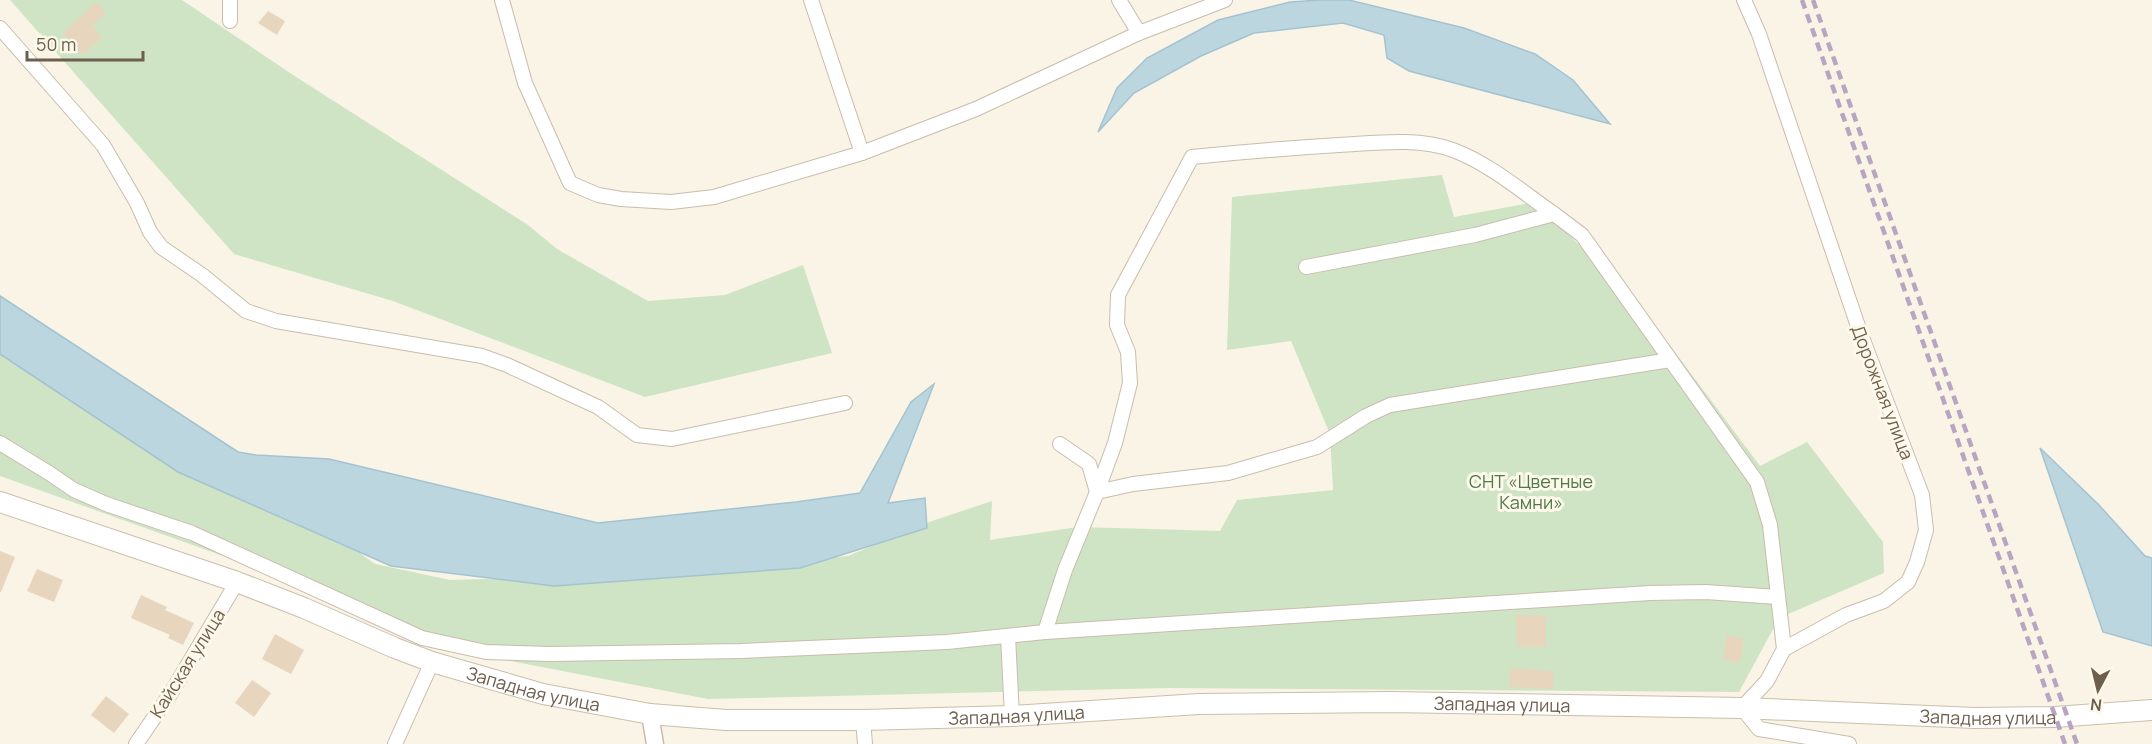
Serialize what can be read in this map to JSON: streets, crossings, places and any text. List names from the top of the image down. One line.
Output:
{"streets":{"main road":["Западная улица"],"street":["Дорожная улица","Кайская улица"]},"crossings":[["Кайская улица","Западная улица"]],"parks":["СНТ «Цветные Камни»"],"scale_bar":"50 m","north":"bottom"}
